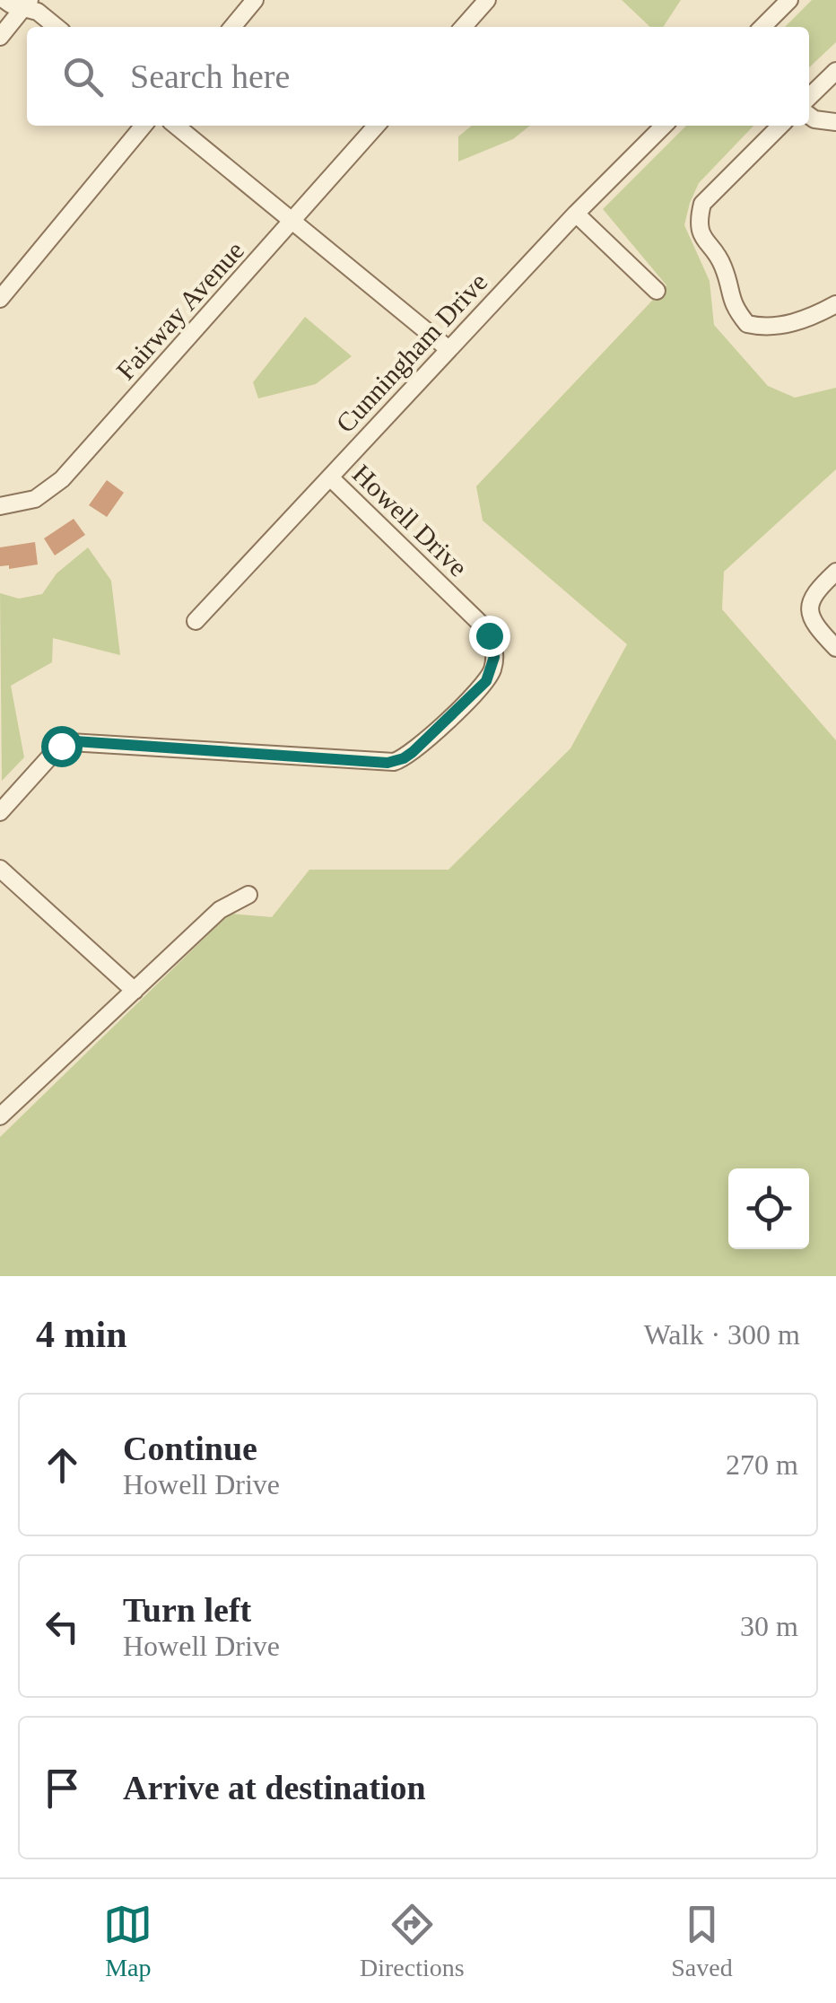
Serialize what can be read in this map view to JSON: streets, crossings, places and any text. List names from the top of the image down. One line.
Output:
{"streets":{"street":["Fairway Avenue","Cunningham Drive","Howell Drive"]},"crossings":[["Cunningham Drive","Howell Drive"]],"page":{"search":"Search here","heading":["4 min","Walk · 300 m"],"list":[["Continue","Howell Drive","270 m"],["Turn left","Howell Drive","30 m"],"Arrive at destination"],"nav":["Map","Directions","Saved"]}}
